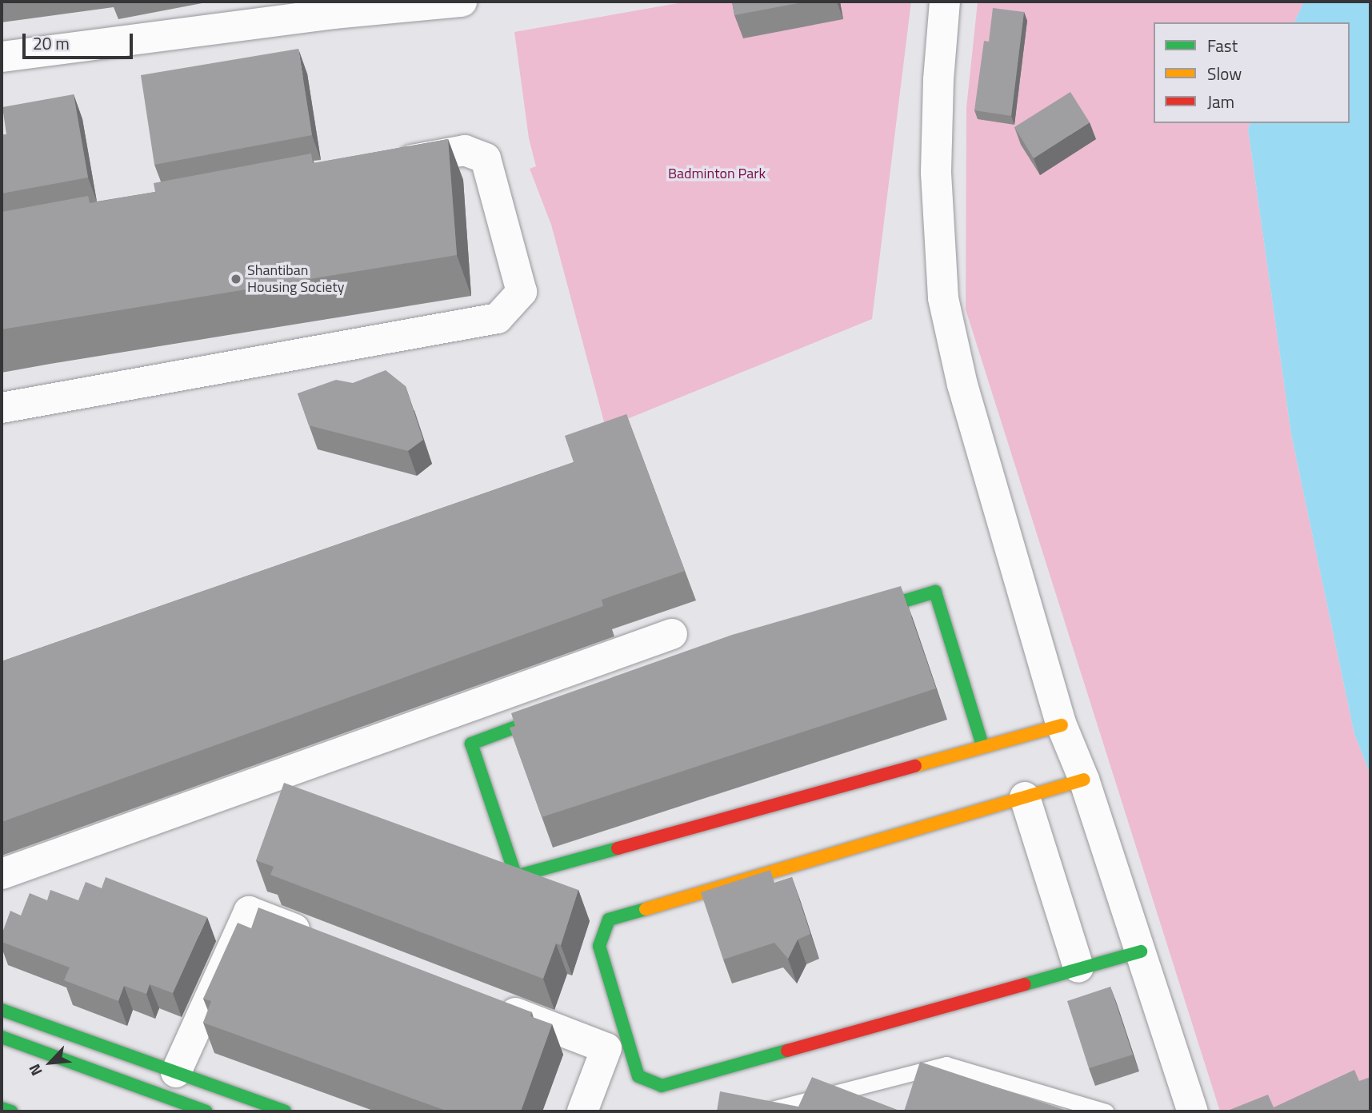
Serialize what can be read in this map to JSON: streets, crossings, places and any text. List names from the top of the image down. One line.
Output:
{"parks":["Badminton Park"],"places":["Shantiban Housing Society"],"legend":["Fast","Slow","Jam"],"scale_bar":"20 m","north":"bottom left"}
